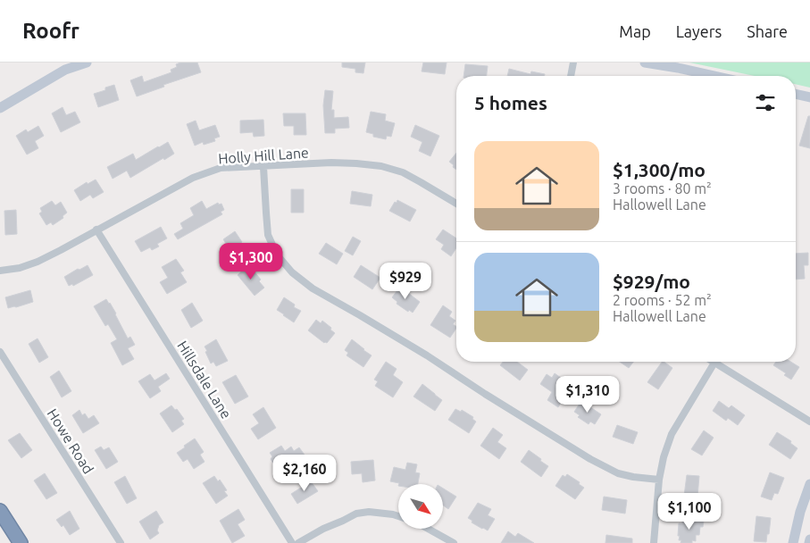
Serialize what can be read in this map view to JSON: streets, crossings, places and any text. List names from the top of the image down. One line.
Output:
{"streets":{"street":["Holly Hill Lane","Hillsdale Lane","Howe Road"]},"crossings":[["Holly Hill Lane","Hillsdale Lane"]],"north":"bottom right","page":{"header":"Roofr","nav":["Map","Layers","Share"],"heading":"5 homes","list":[{"name":"$1,300/mo","note":"3 rooms · 80 m² · Hallowell Lane"},{"name":"$929/mo","note":"2 rooms · 52 m² · Hallowell Lane"}],"price":["$1,300","$929","$1,310","$2,160","$1,100"]}}
